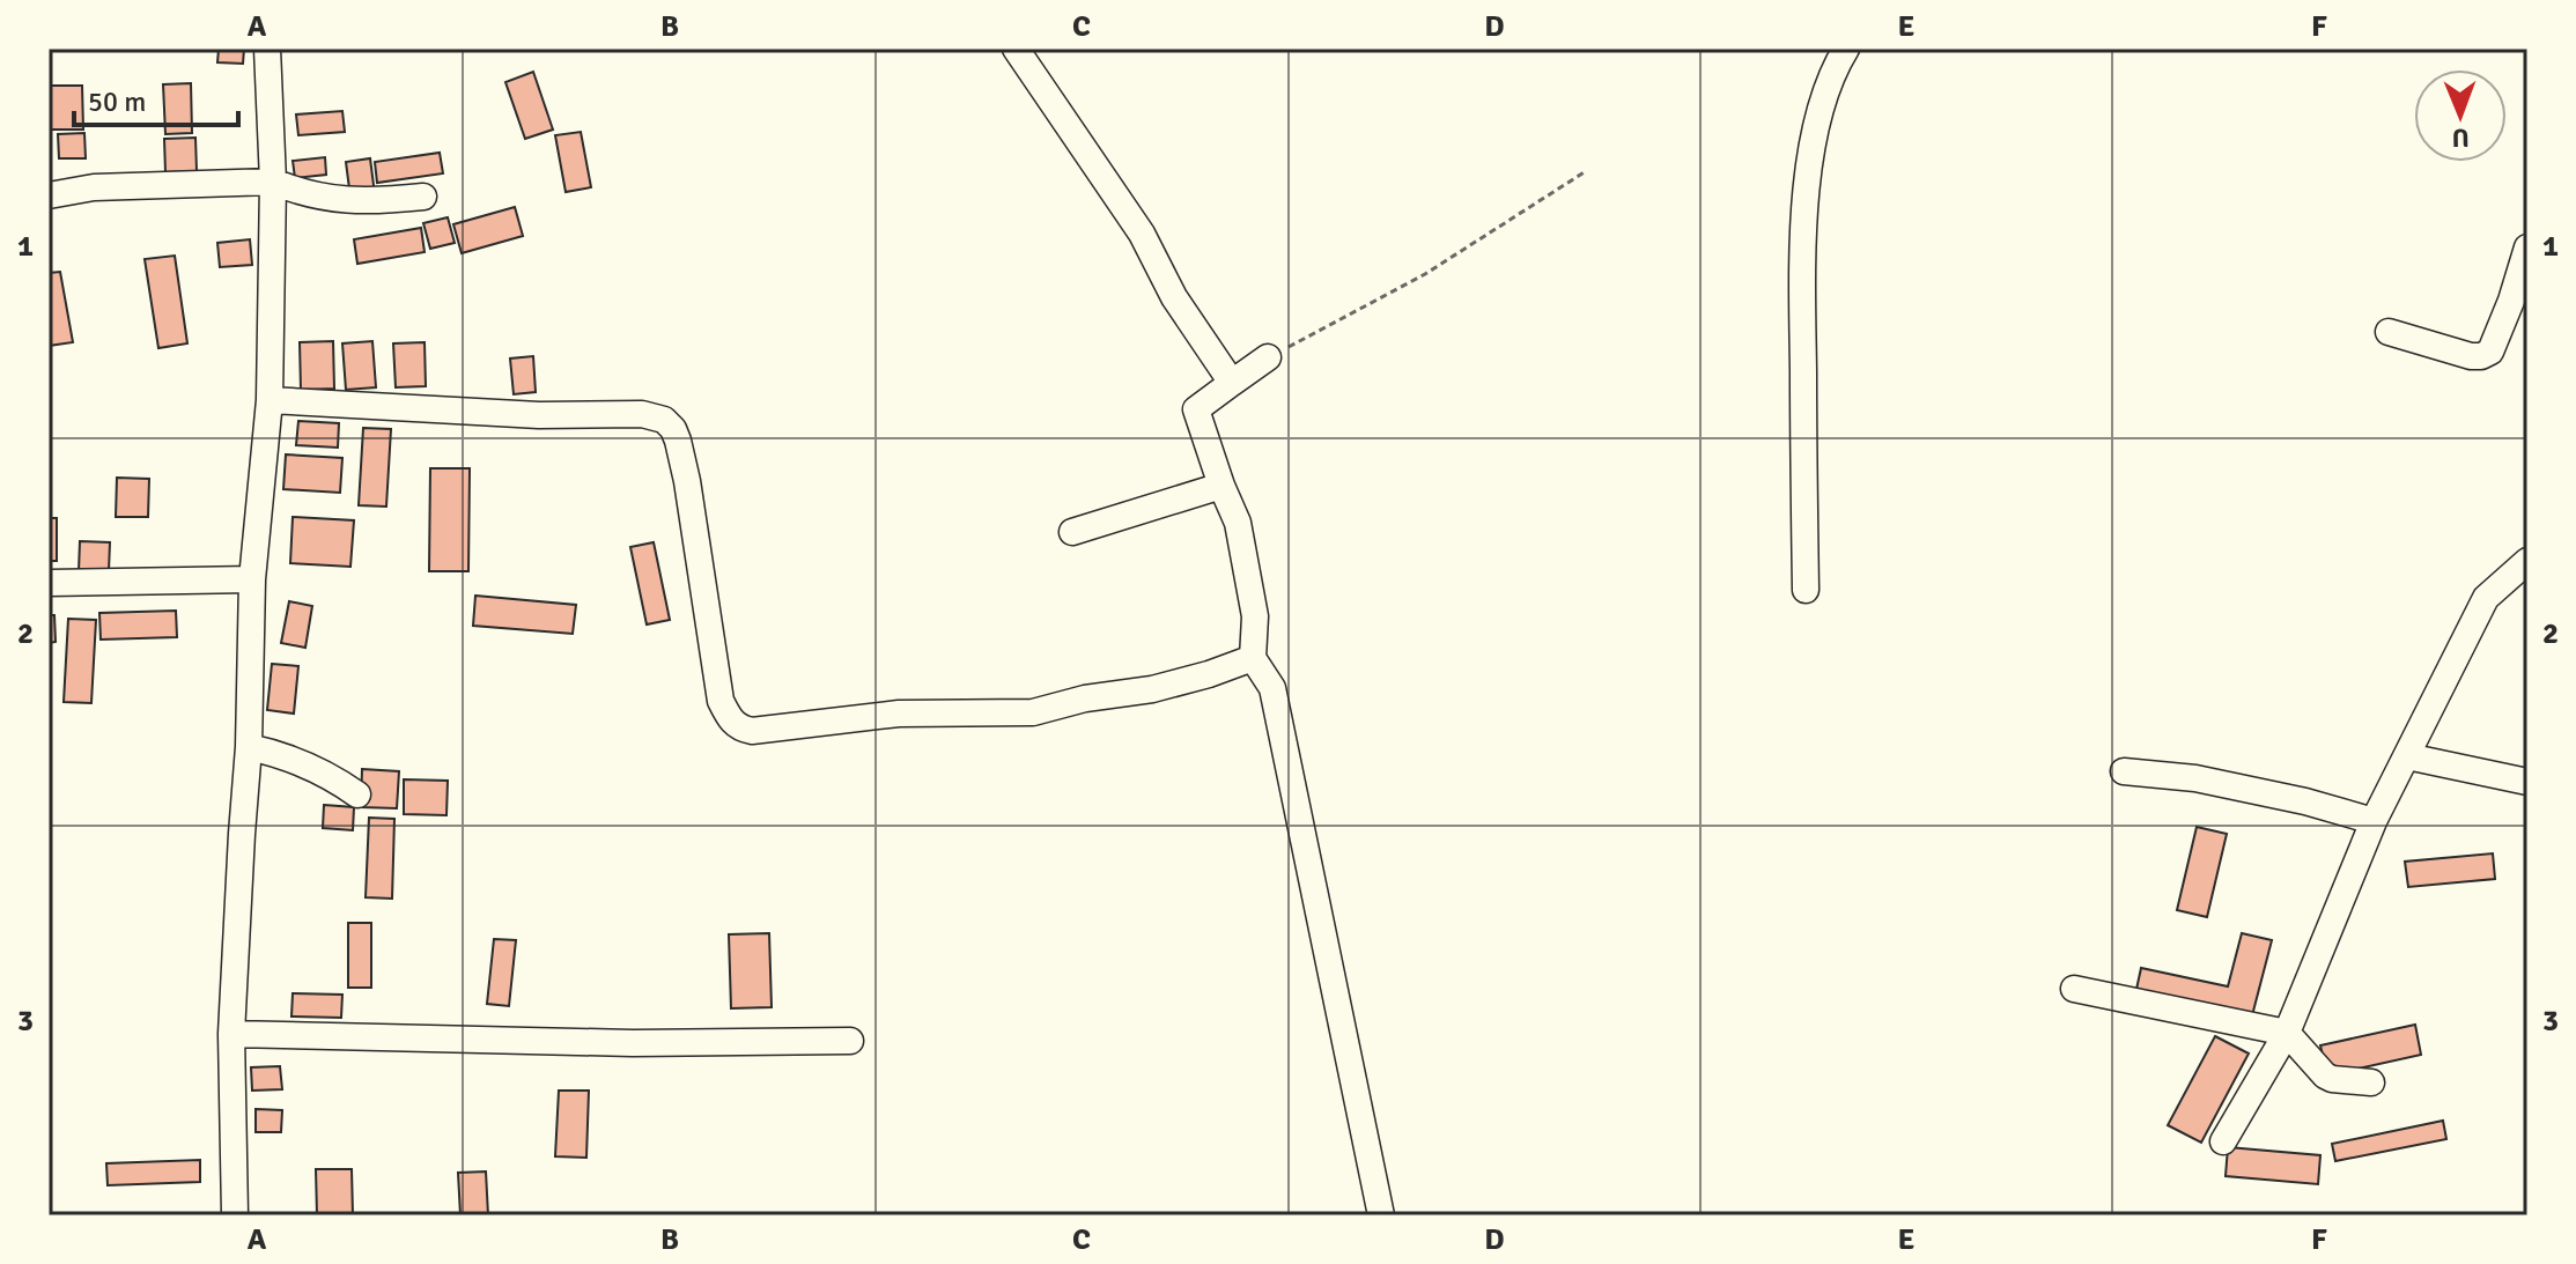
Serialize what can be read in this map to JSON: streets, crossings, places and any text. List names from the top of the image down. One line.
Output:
{"scale_bar":"50 m","north":"bottom","grid":{"columns":["A","B","C","D","E","F"],"rows":["1","2","3"]}}
